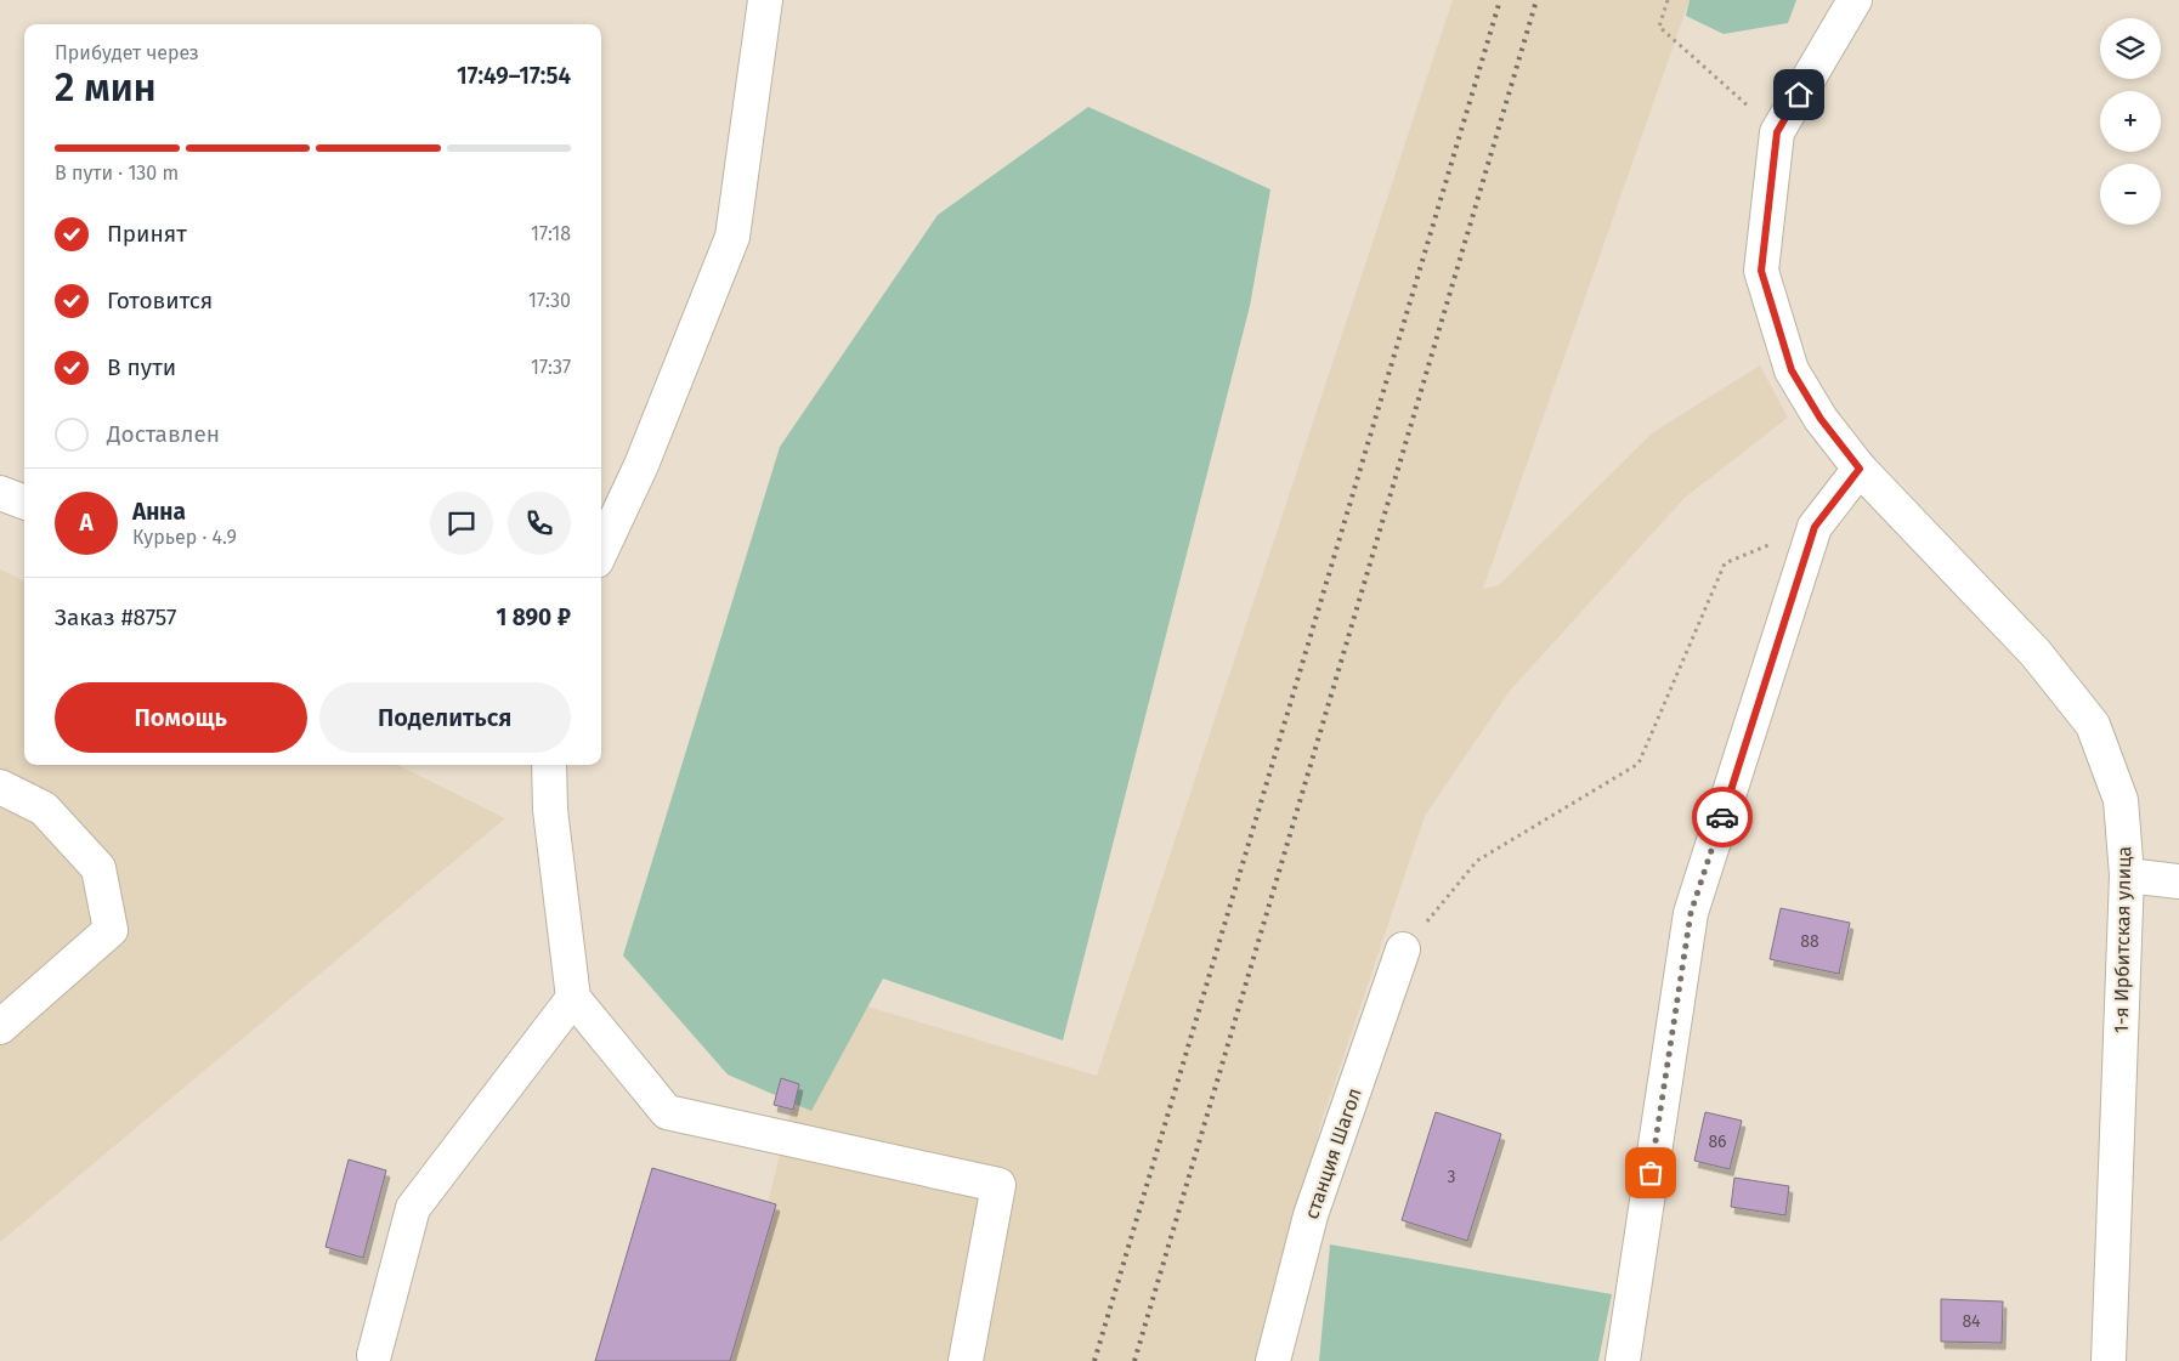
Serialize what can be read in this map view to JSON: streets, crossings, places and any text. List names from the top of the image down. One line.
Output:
{"streets":{"street":["1-я Ирбитская улица","станция Шагол"]},"house_numbers":["88","86","3","84"],"page":{"map_buttons":["+","−"],"heading":["2 мин","Прибудет через","17:49–17:54"],"panel":["Анна","Курьер · 4.9","Заказ #8757","1 890 ₽"],"bar":"В пути · 130 m","list":[["Принят","17:18"],["Готовится","17:30"],["В пути","17:37"],"Доставлен"],"round":"А","buttons":["Помощь","Поделиться"]}}
